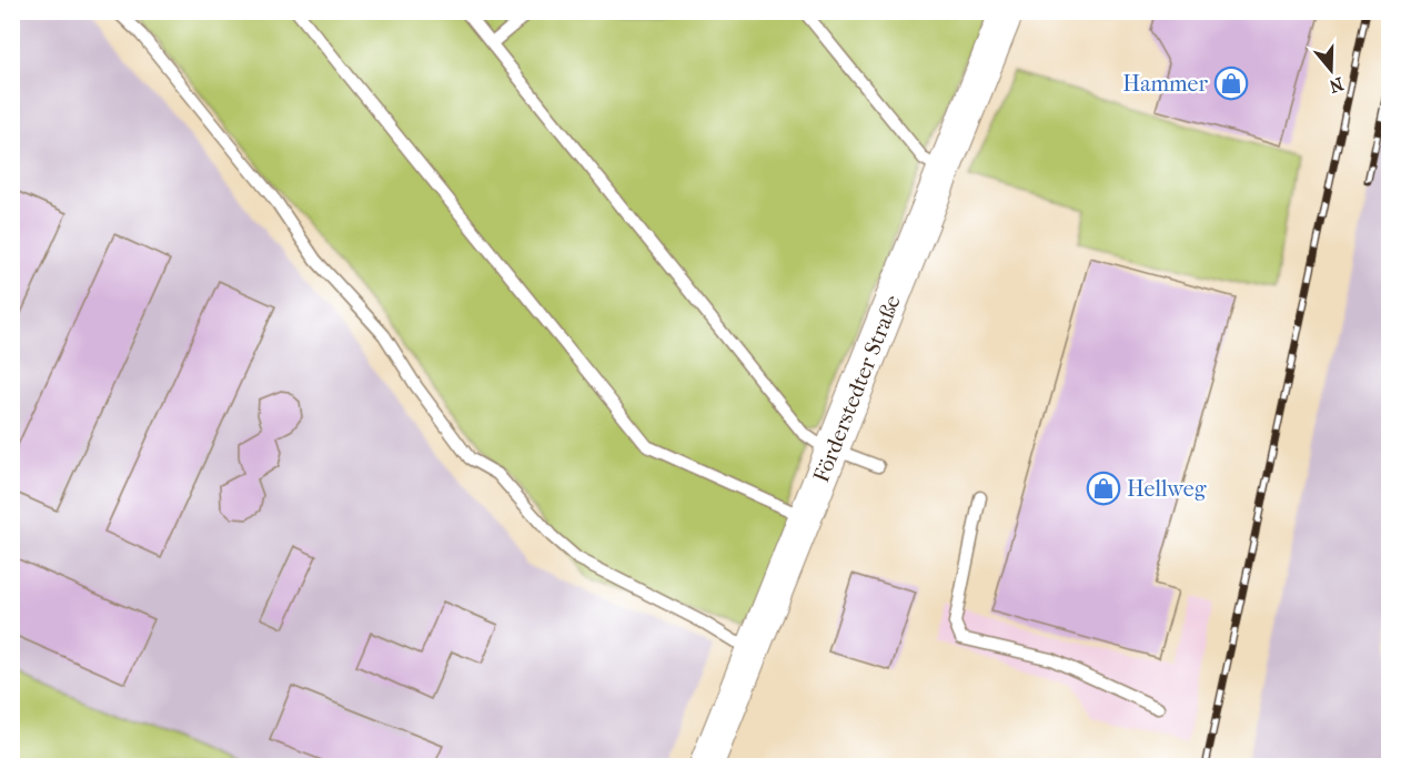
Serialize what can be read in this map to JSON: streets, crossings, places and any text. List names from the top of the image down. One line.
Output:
{"streets":{"main road":["Förderstedter Straße"]},"places":{"shop":["Hammer","Hellweg"]},"north":"bottom"}
